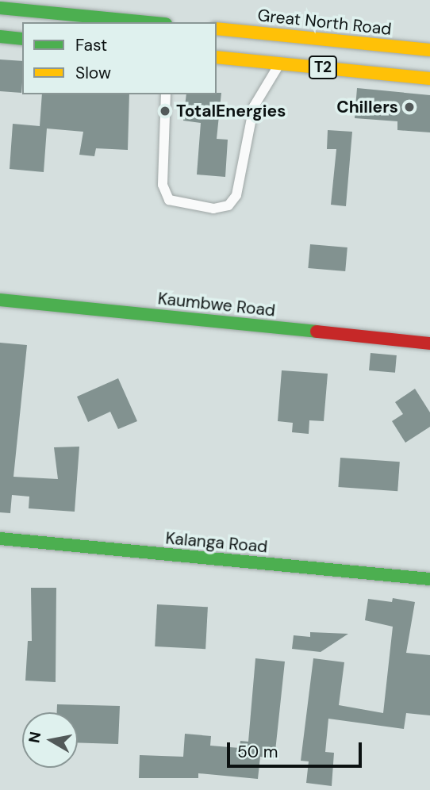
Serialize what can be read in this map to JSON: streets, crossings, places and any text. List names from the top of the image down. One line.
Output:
{"streets":{"street":["Great North Road","T2","Kaumbwe Road","Kalanga Road"]},"places":["Chillers","TotalEnergies"],"legend":["Fast","Slow"],"scale_bar":"50 m","north":"left"}
